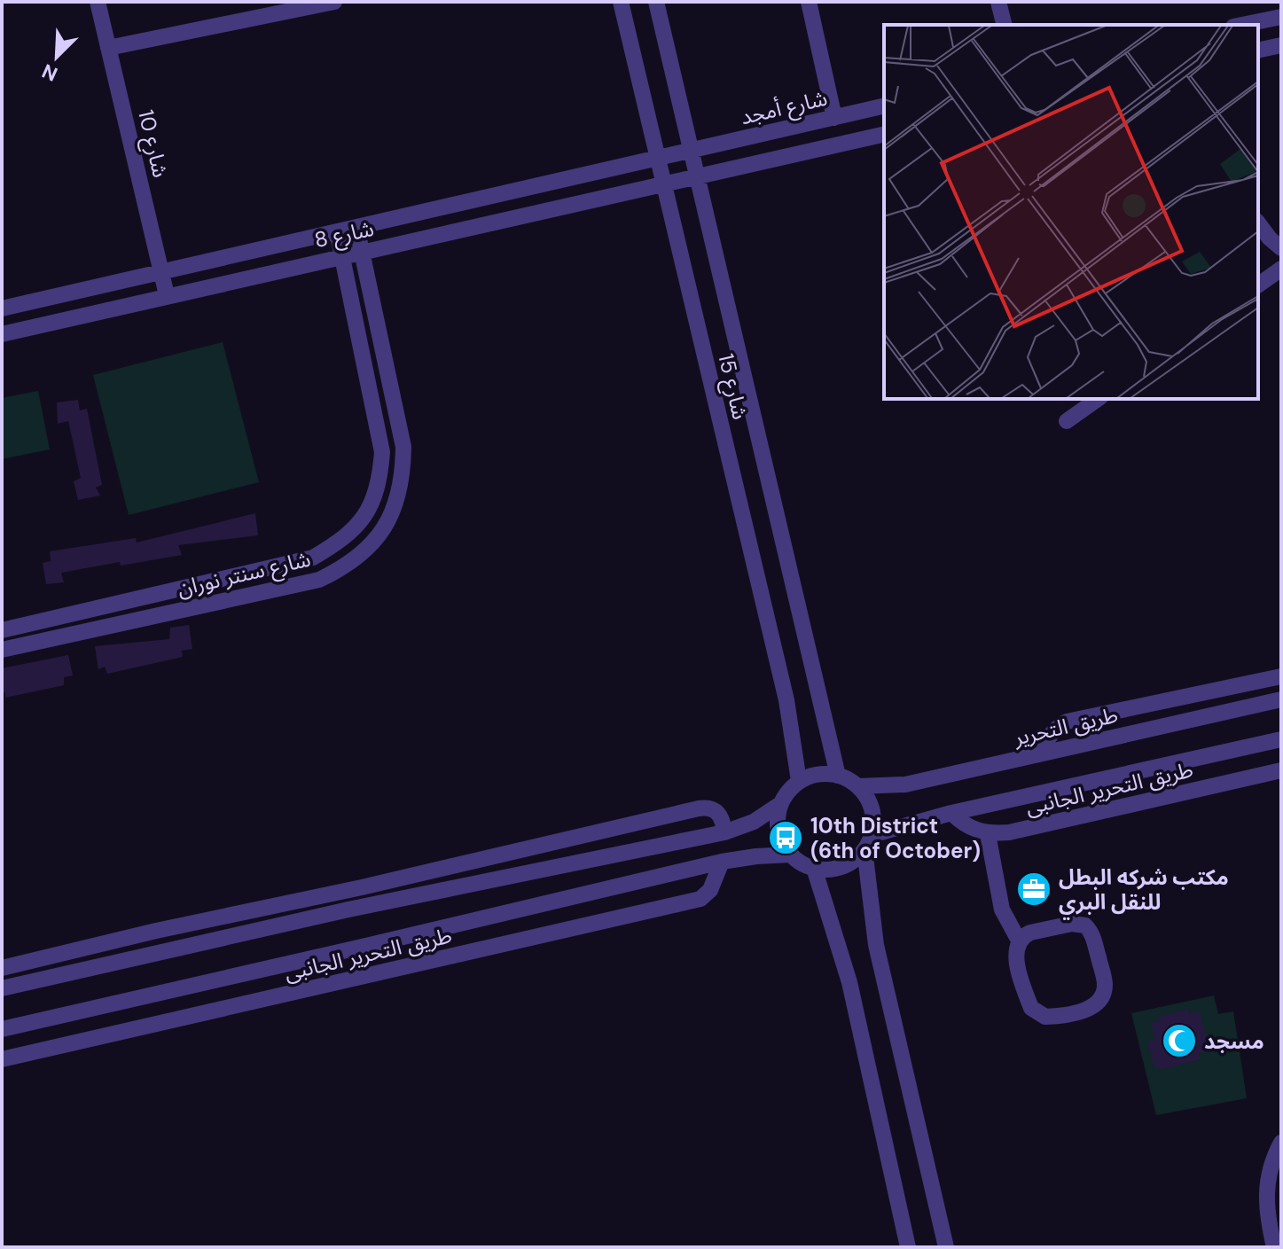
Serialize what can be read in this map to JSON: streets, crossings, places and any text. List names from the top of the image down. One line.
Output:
{"streets":{"street":["شارع أمجد","شارع 10","شارع 8","شارع 15","شارع سنتر نوران","طريق التحرير","طريق التحرير الجانبى"]},"crossings":[["شارع أمجد","شارع 8"],["شارع أمجد","شارع 15"],["شارع 10","شارع 8"],["شارع 8","شارع 15"],["شارع 8","شارع سنتر نوران"],["شارع 15","طريق التحرير"]],"places":{"bus stop":["10th District (6th of October)"],"office":["مكتب شركه البطل للنقل البري"],"mosque":["مسجد"]},"north":"bottom left"}
